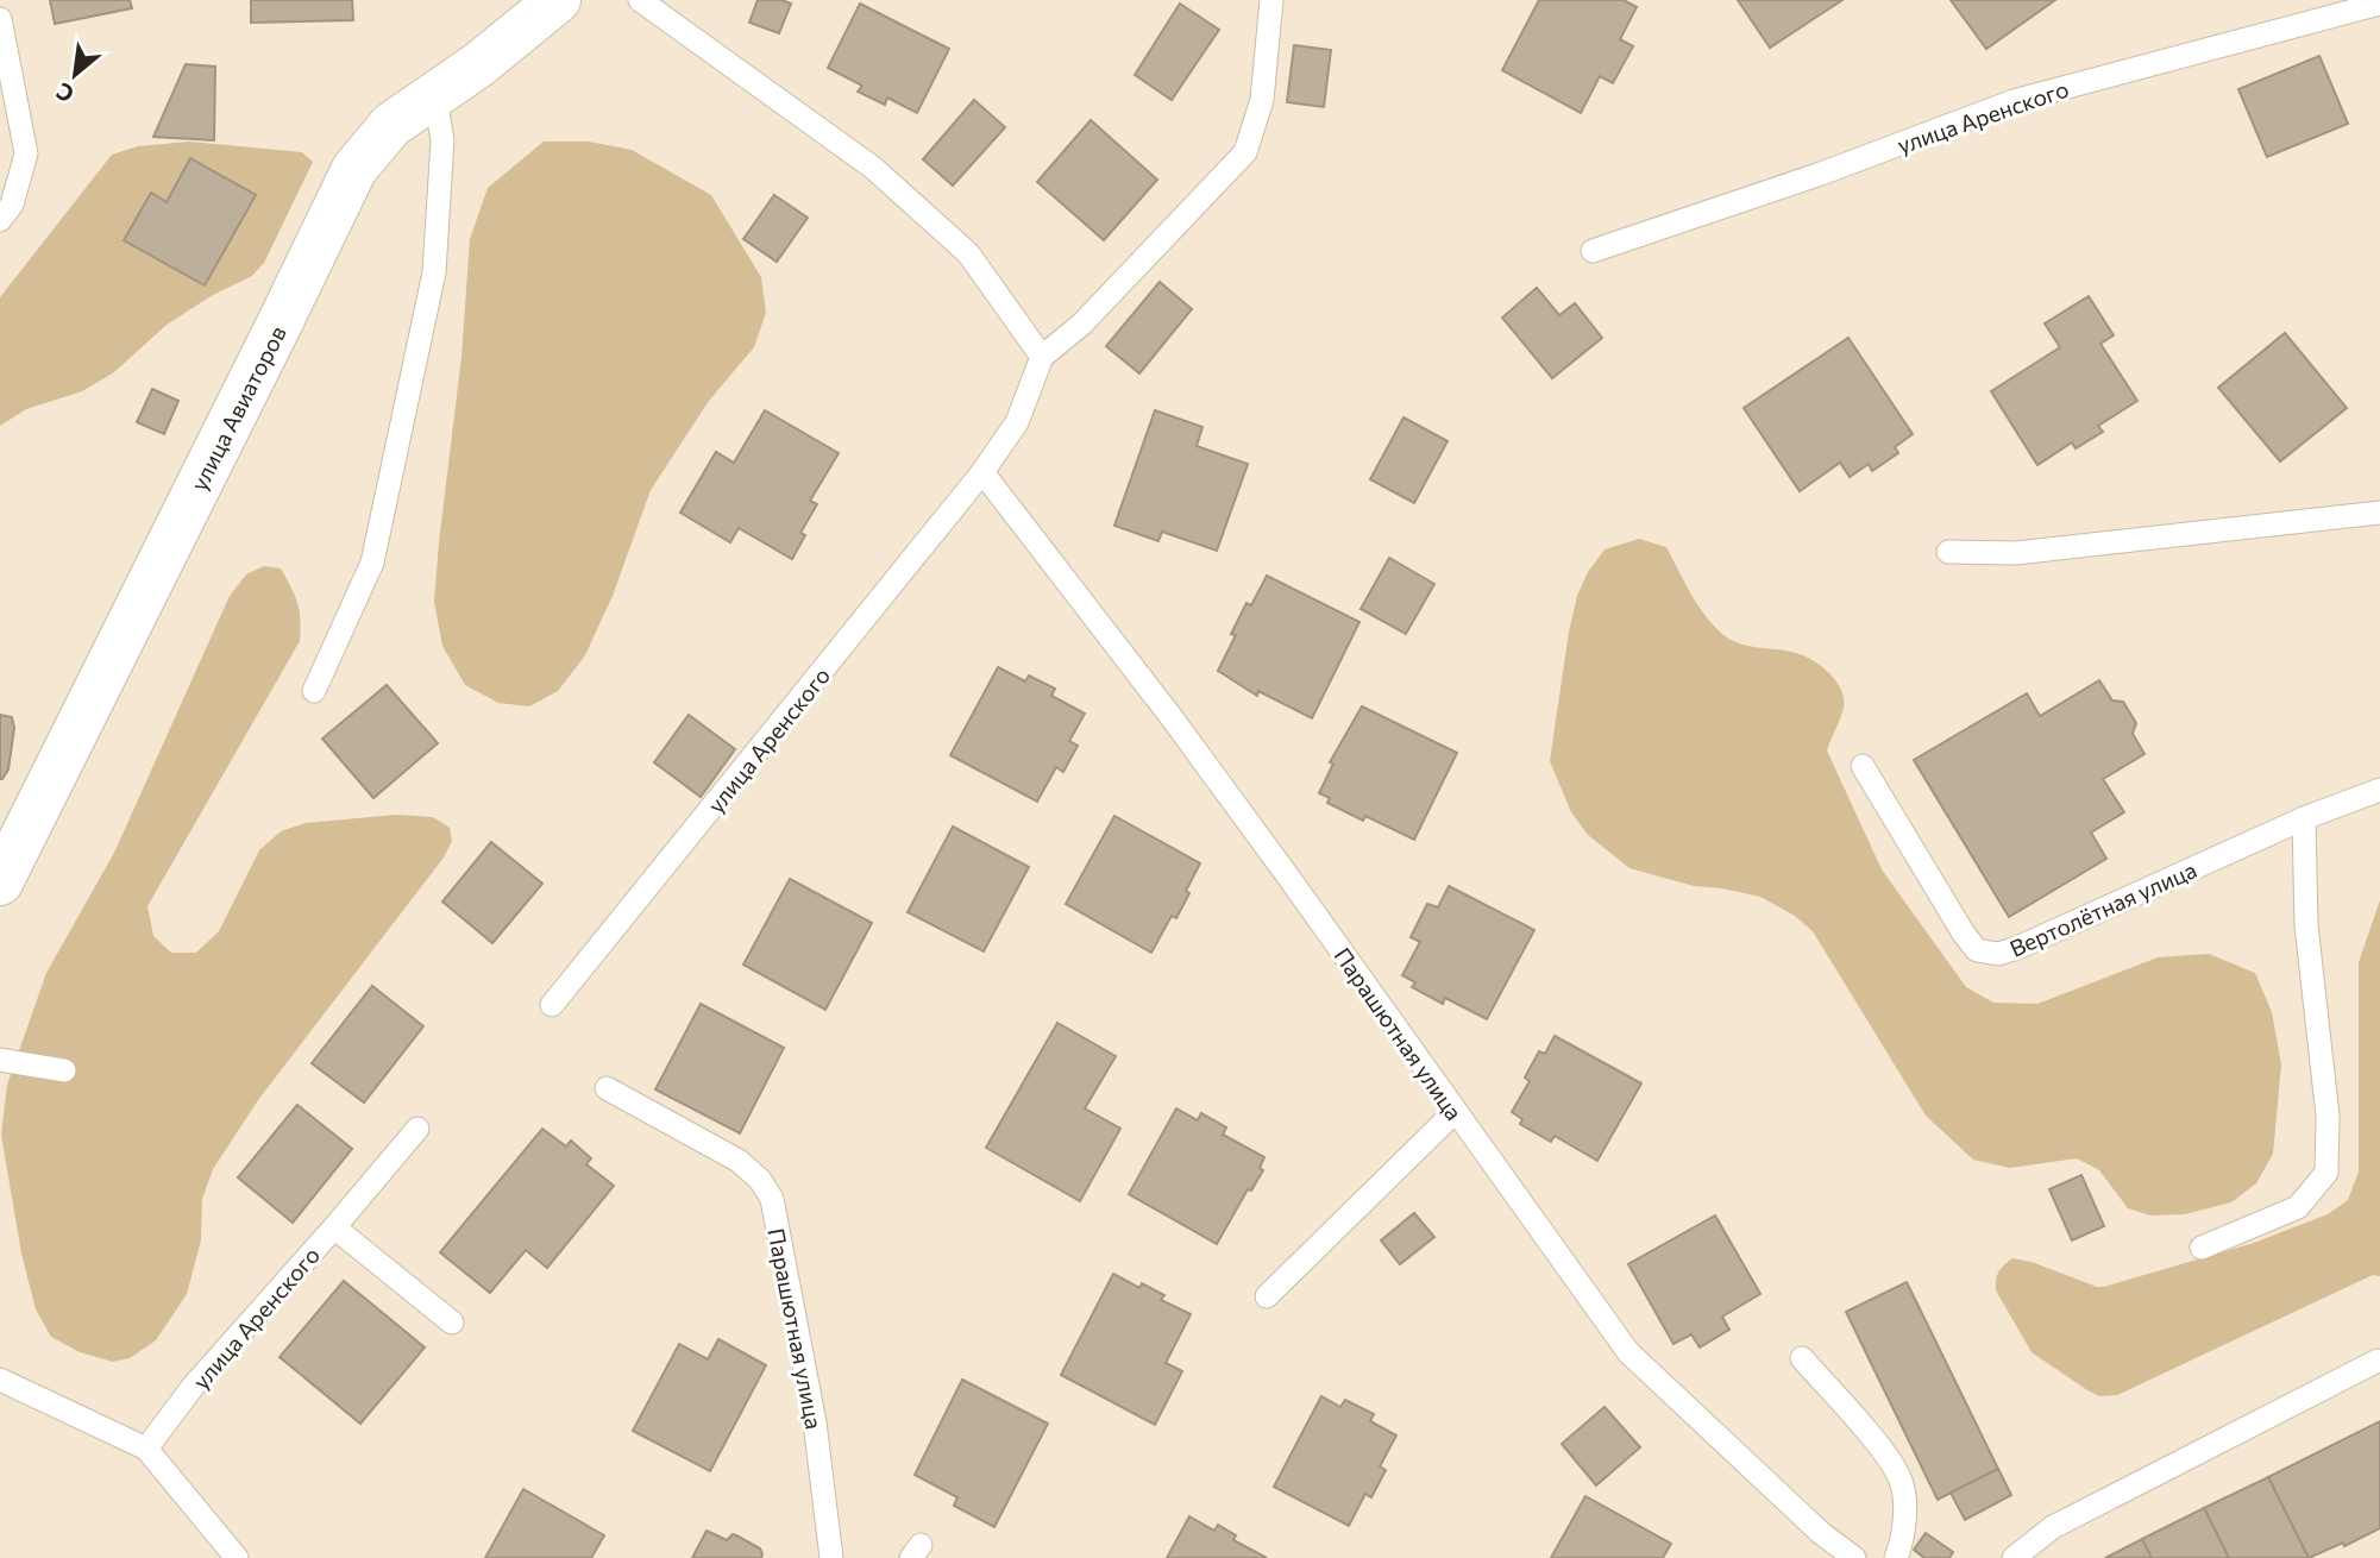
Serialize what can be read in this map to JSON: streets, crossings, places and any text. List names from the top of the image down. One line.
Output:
{"streets":{"street":["улица Авиаторов"],"lane":["улица Аренского","Вертолётная улица","Парашютная улица"]},"crossings":[["улица Аренского","Парашютная улица"]],"north":"bottom left"}
